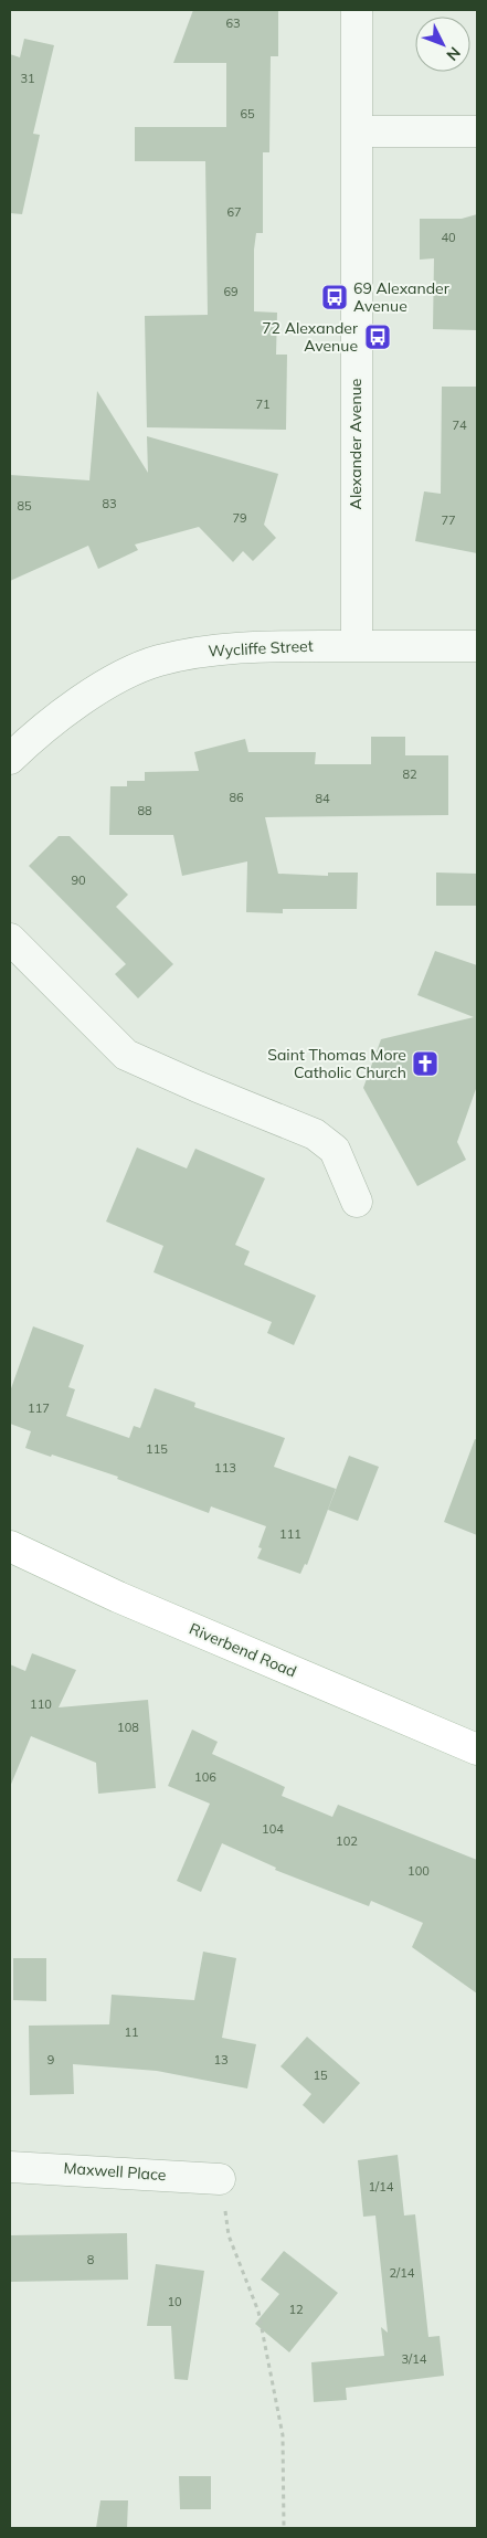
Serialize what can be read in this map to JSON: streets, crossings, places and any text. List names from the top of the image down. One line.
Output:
{"streets":{"main road":["Riverbend Road"],"street":["Alexander Avenue","Wycliffe Street","Maxwell Place"]},"crossings":[["Alexander Avenue","Wycliffe Street"]],"places":{"bus stop":["69 Alexander Avenue","72 Alexander Avenue"],"church":["Saint Thomas More Catholic Church"]},"house_numbers":["63","31","65","67","40","69","71","74","83","85","79","77","82","86","84","88","90","117","115","113","111","110","108","106","104","102","100","11","9","13","15","1/14","8","2/14","10","12","3/14"],"north":"bottom right"}
